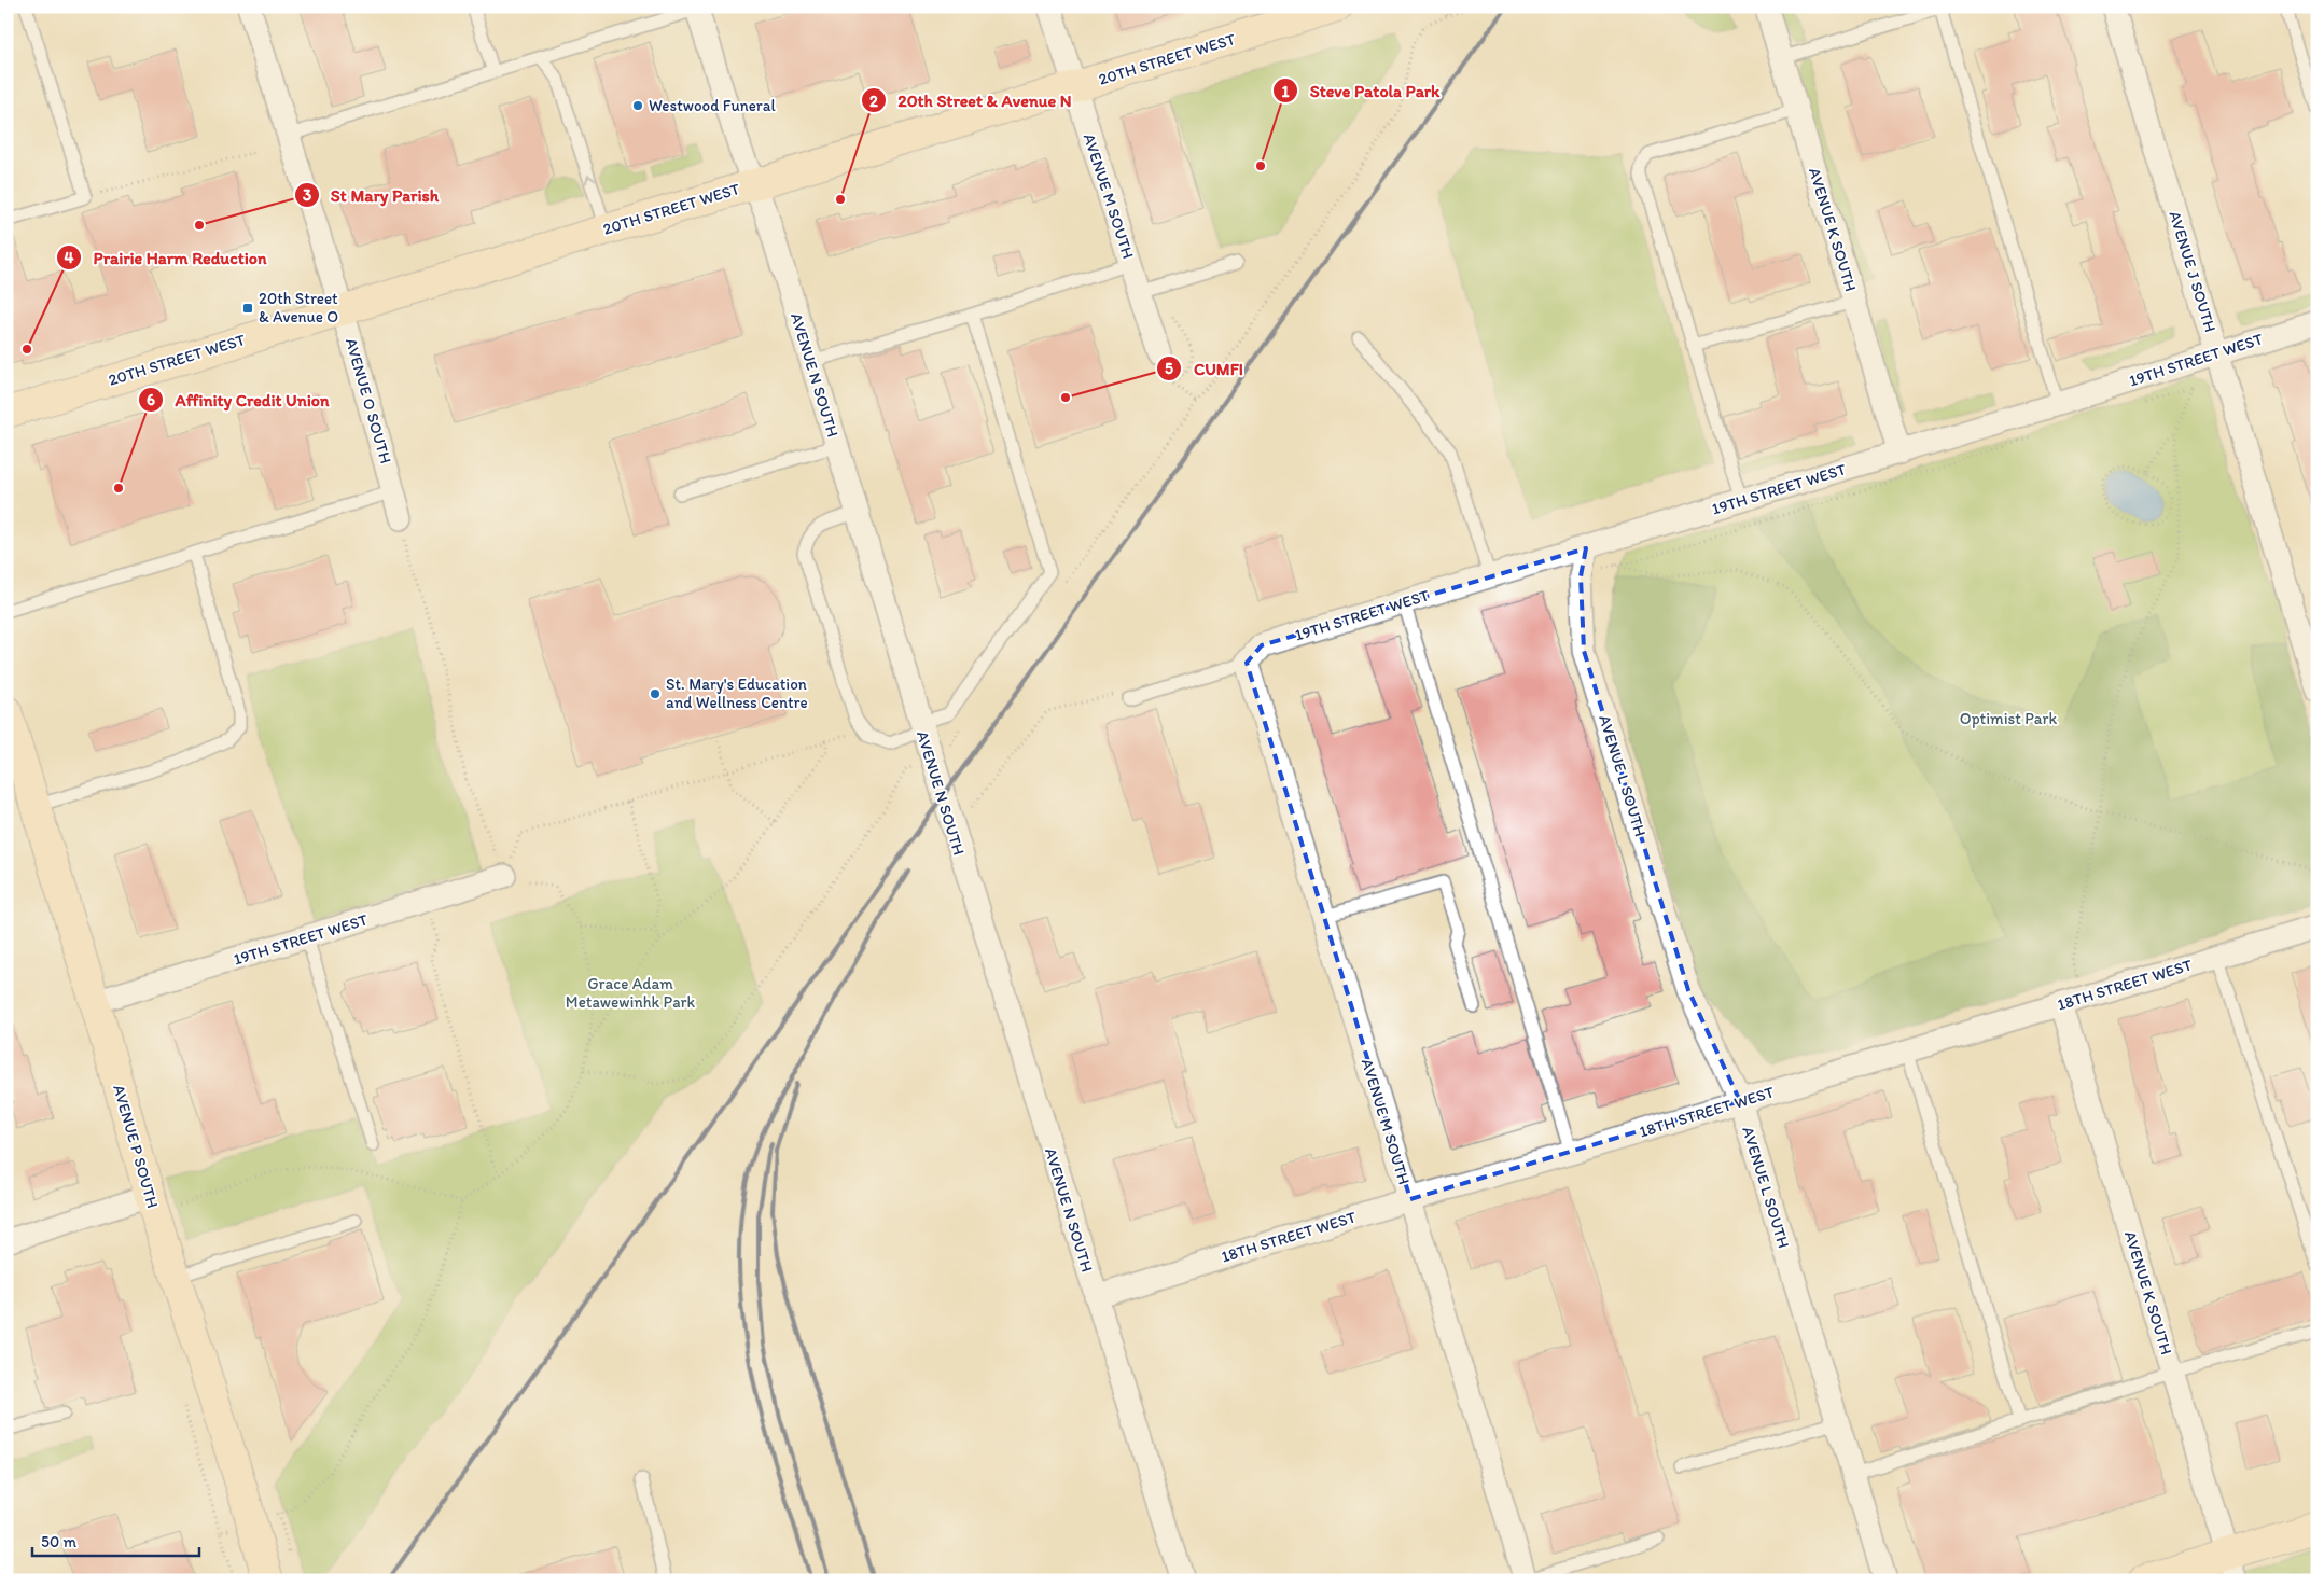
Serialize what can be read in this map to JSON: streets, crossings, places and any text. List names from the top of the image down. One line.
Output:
{"streets":{"main road":["20TH STREET WEST","AVENUE P SOUTH"],"street":["AVENUE M SOUTH","AVENUE K SOUTH","AVENUE J SOUTH","19TH STREET WEST","AVENUE N SOUTH","AVENUE O SOUTH","AVENUE L SOUTH","18TH STREET WEST"]},"crossings":[["20TH STREET WEST","AVENUE M SOUTH"],["20TH STREET WEST","AVENUE N SOUTH"],["20TH STREET WEST","AVENUE O SOUTH"],["AVENUE M SOUTH","19TH STREET WEST"],["AVENUE M SOUTH","18TH STREET WEST"],["AVENUE K SOUTH","19TH STREET WEST"],["AVENUE K SOUTH","18TH STREET WEST"],["AVENUE J SOUTH","19TH STREET WEST"],["19TH STREET WEST","AVENUE L SOUTH"],["19TH STREET WEST","AVENUE P SOUTH"],["AVENUE N SOUTH","18TH STREET WEST"],["AVENUE L SOUTH","18TH STREET WEST"]],"parks":["Optimist Park","Grace Adam Metawewinhk Park"],"places":{"other":["Westwood Funeral","Steve Patola Park","20th Street & Avenue N","St Mary Parish","Prairie Harm Reduction","CUMFI","Affinity Credit Union","St. Mary's Education and Wellness Centre"],"transit":["20th Street & Avenue O"]},"scale_bar":"50 m"}
